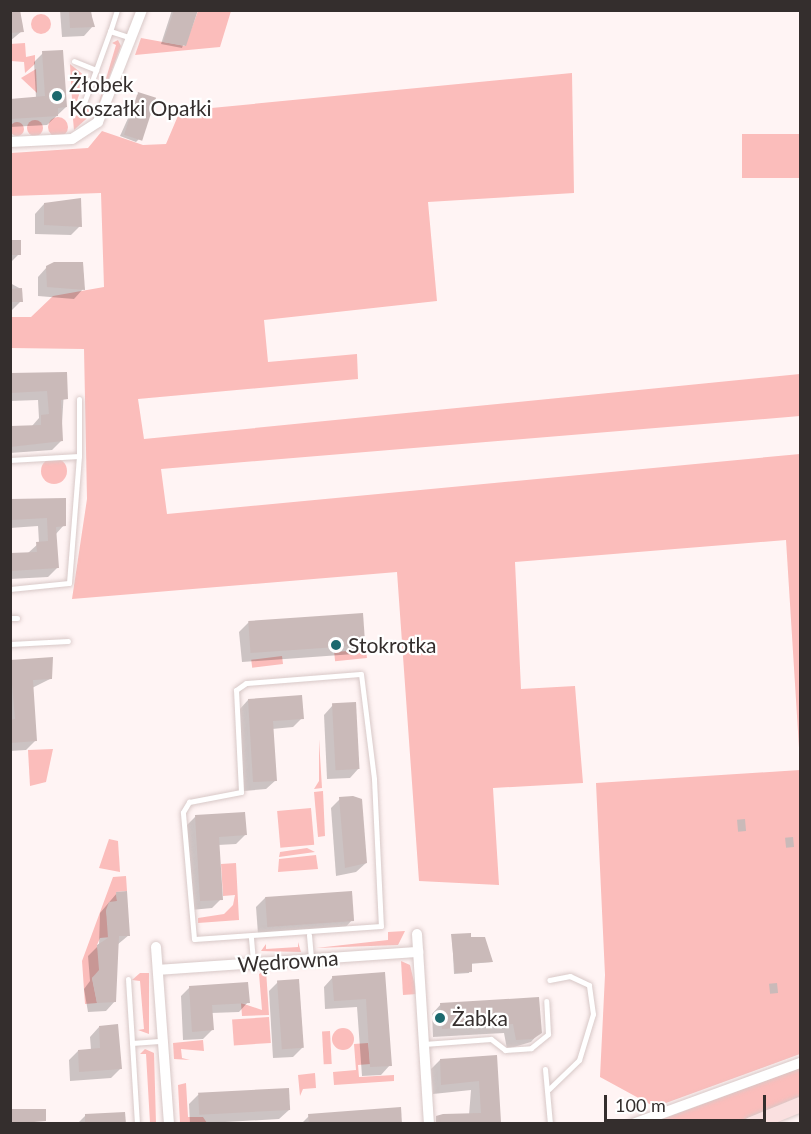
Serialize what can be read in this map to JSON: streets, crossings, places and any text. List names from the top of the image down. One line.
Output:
{"streets":{"street":["Wędrowna"]},"places":["Żłobek Koszałki Opałki","Stokrotka","Żabka"],"scale_bar":"100 m"}
